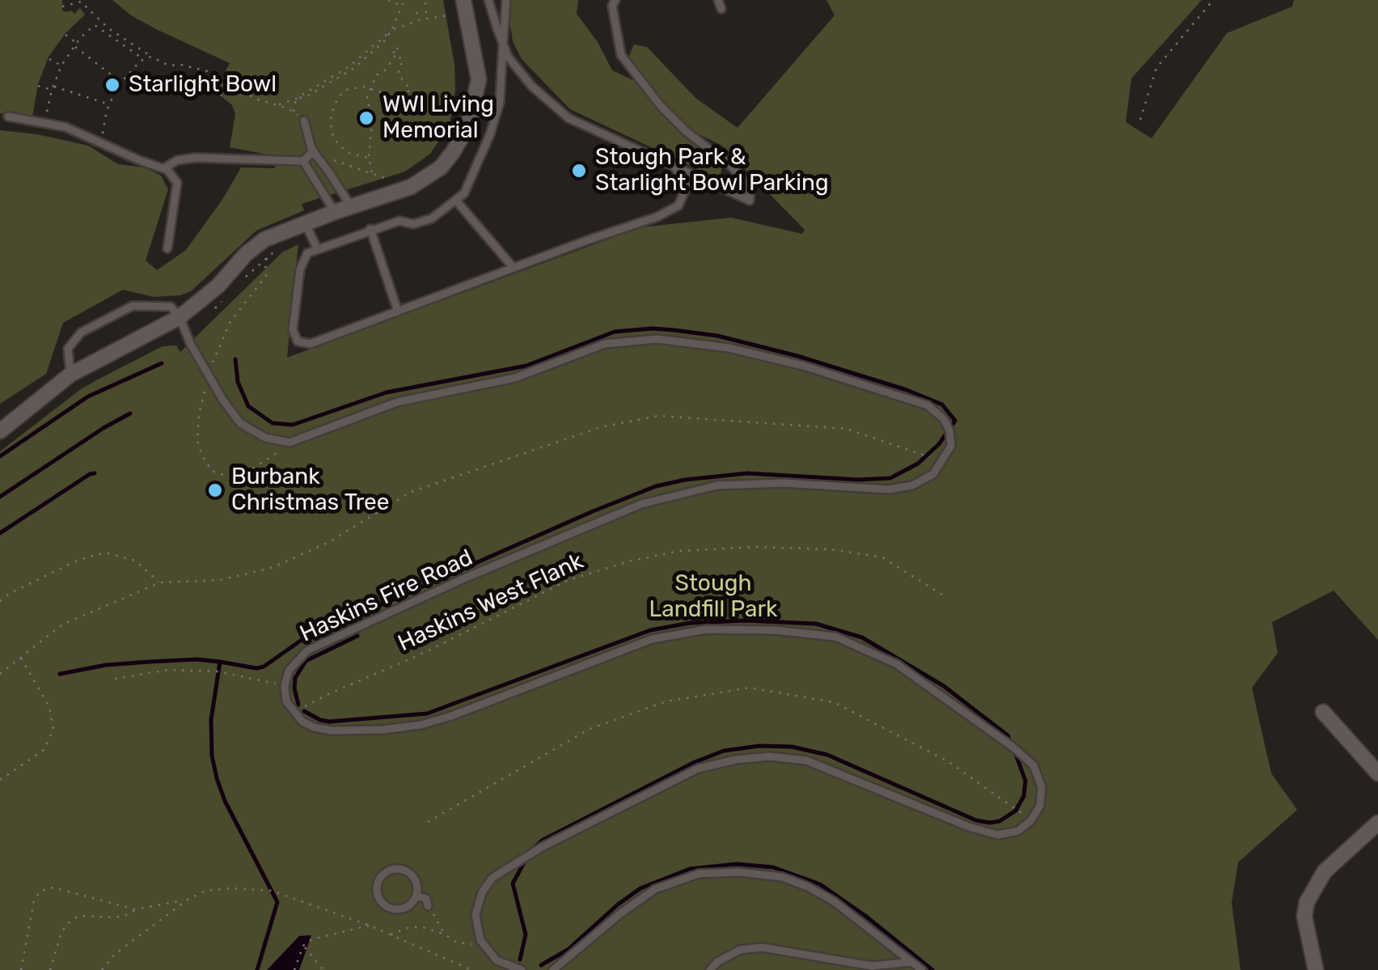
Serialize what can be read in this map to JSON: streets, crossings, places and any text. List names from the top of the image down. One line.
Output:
{"streets":{"lane":["Haskins Fire Road"],"path":["Haskins West Flank"]},"parks":["Stough Landfill Park"],"places":["Starlight Bowl","WWI Living Memorial","Stough Park & Starlight Bowl Parking","Burbank Christmas Tree"]}
